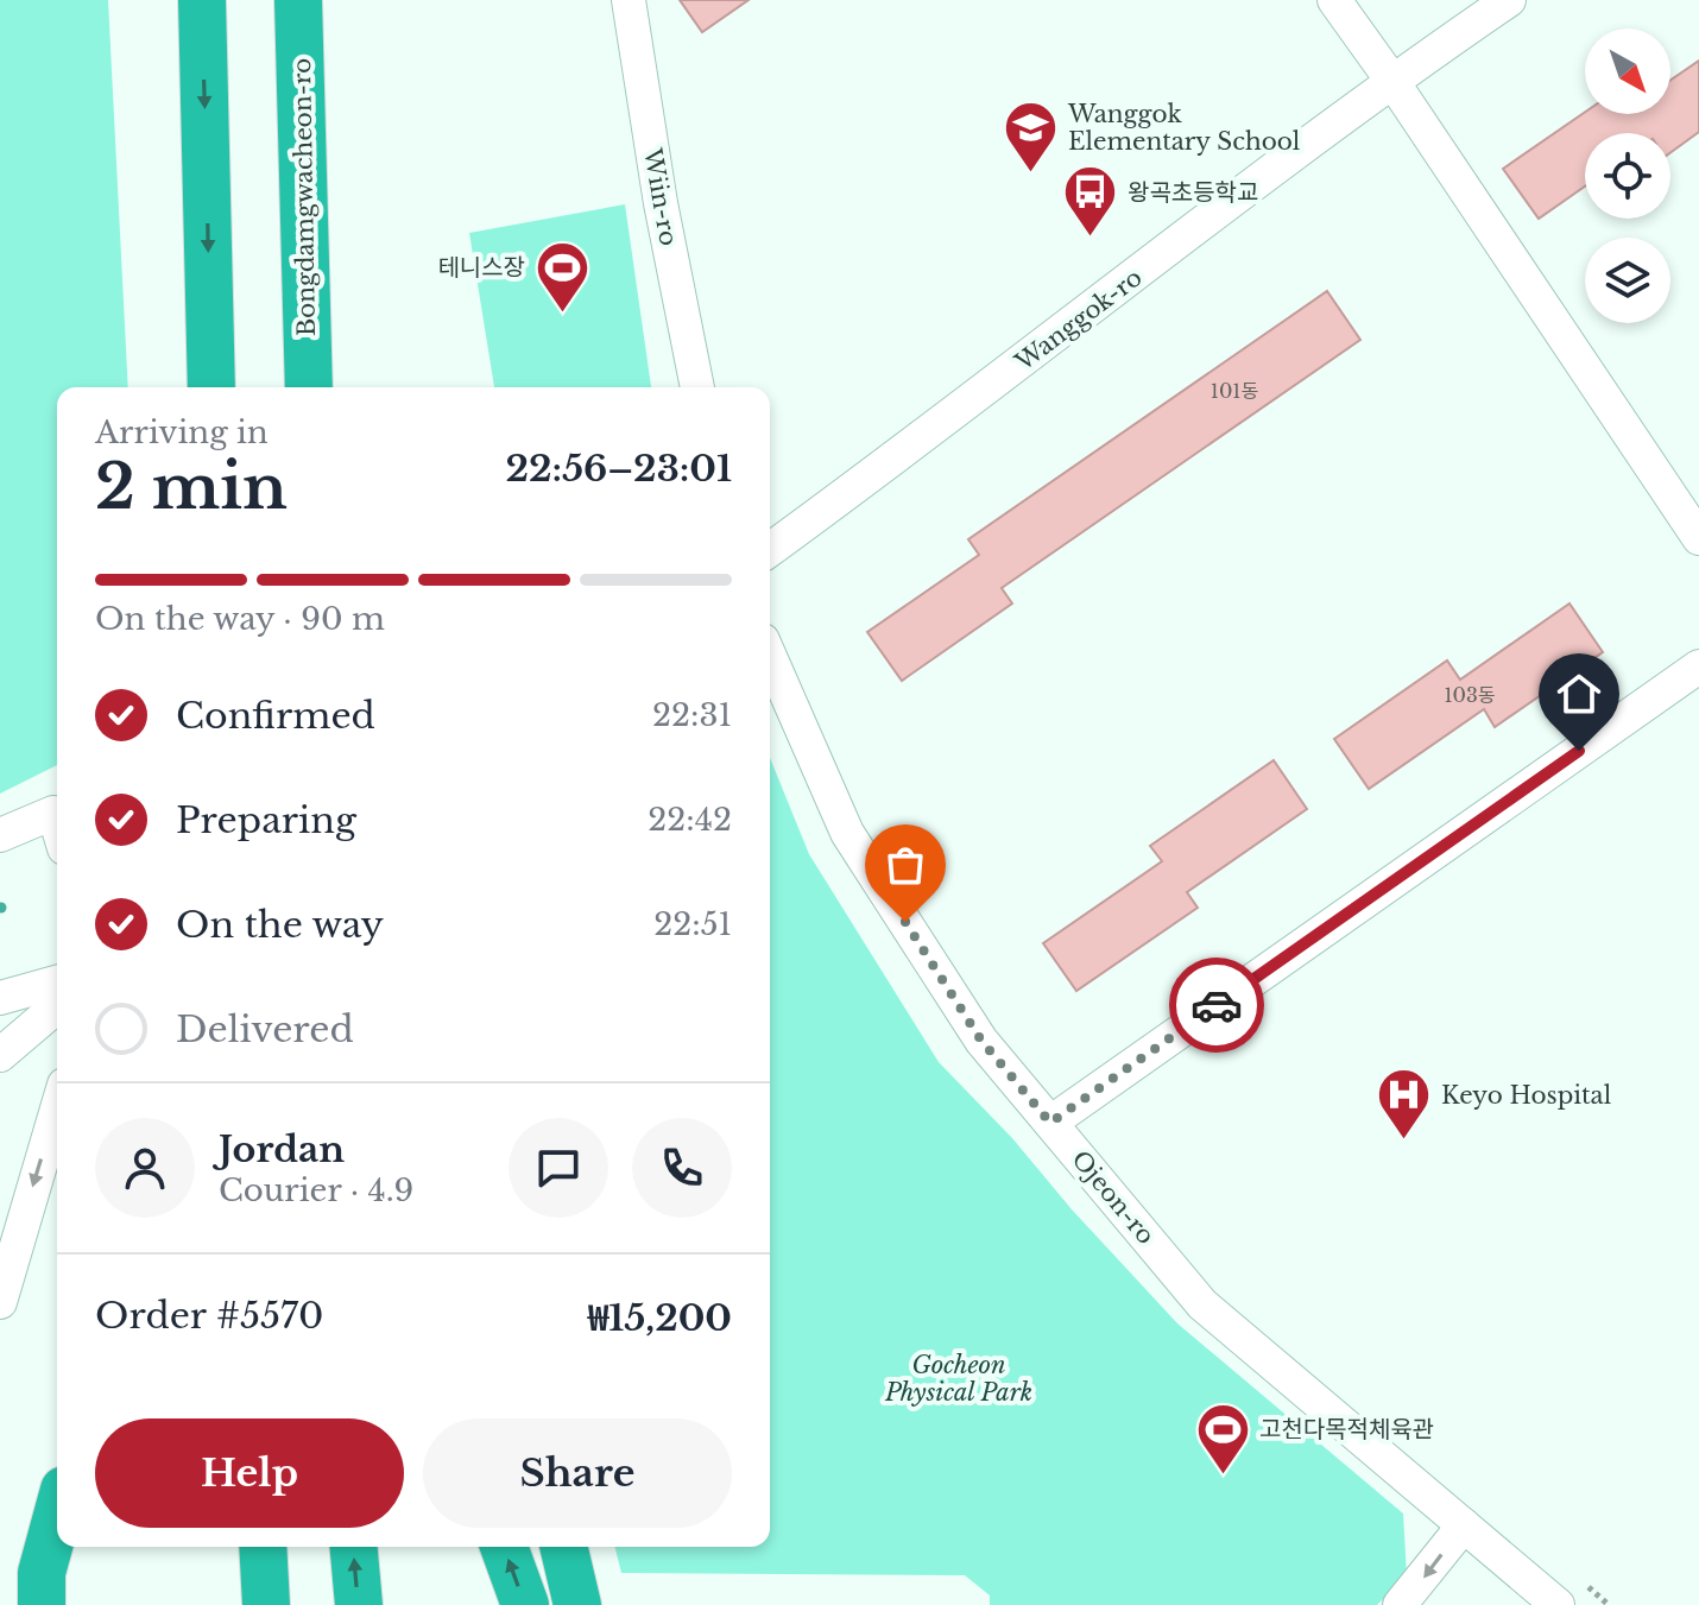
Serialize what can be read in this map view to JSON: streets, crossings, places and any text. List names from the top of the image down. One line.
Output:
{"streets":{"highway":["Bongdamgwacheon-ro"],"street":["Wiin-ro","Wanggok-ro","Ojeon-ro"]},"parks":["Gocheon Physical Park"],"places":{"school or university":["Wanggok Elementary School"],"bus stop":["왕곡초등학교"],"sports":["테니스장","고천다목적체육관"],"hospital":["Keyo Hospital"]},"house_numbers":["101동","103동"],"north":"bottom right","page":{"heading":["2 min","Arriving in","22:56–23:01"],"panel":["Jordan","Courier · 4.9","Order #5570","₩15,200"],"bar":"On the way · 90 m","list":[["Confirmed","22:31"],["Preparing","22:42"],["On the way","22:51"],"Delivered"],"buttons":["Help","Share"]}}
